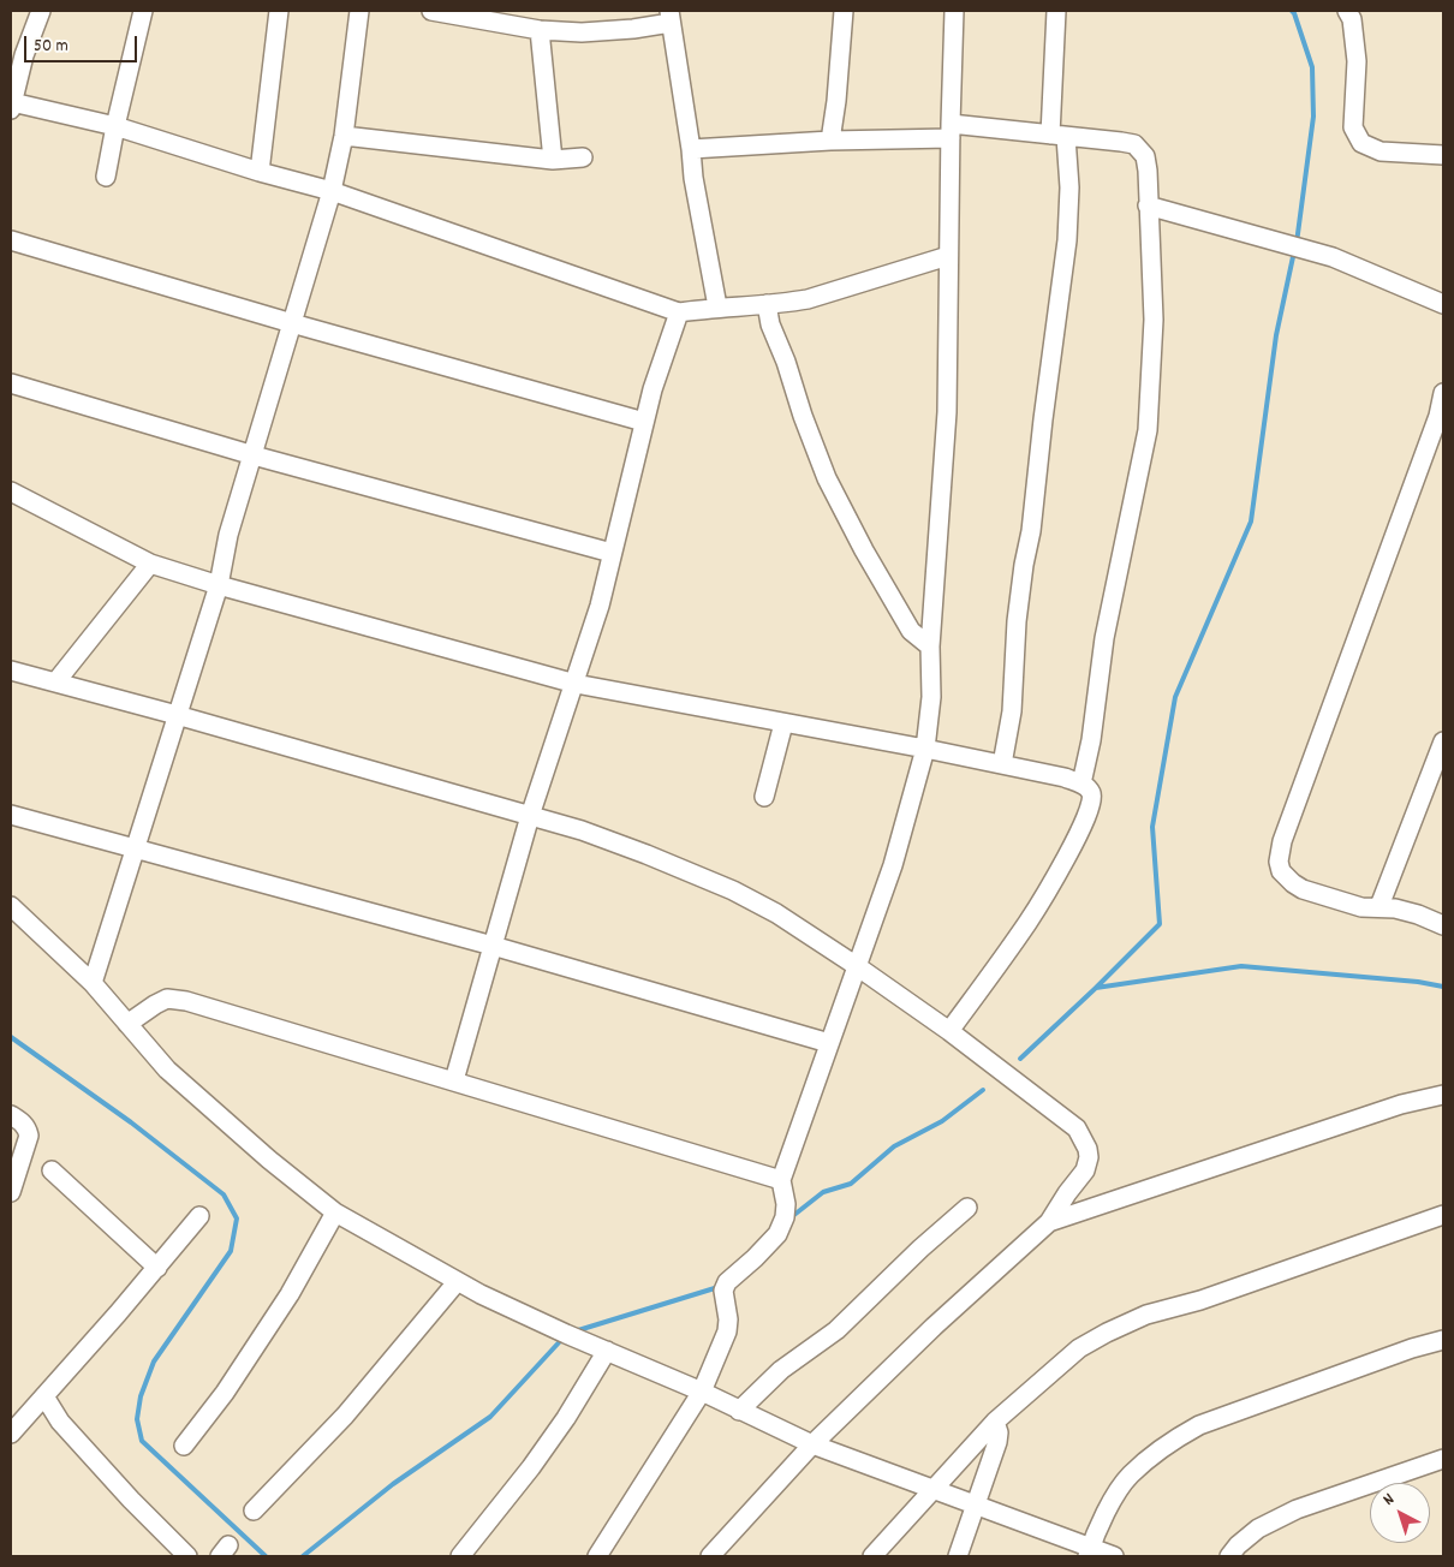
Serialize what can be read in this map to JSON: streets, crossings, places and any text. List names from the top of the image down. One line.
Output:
{"scale_bar":"50 m","north":"top left"}
